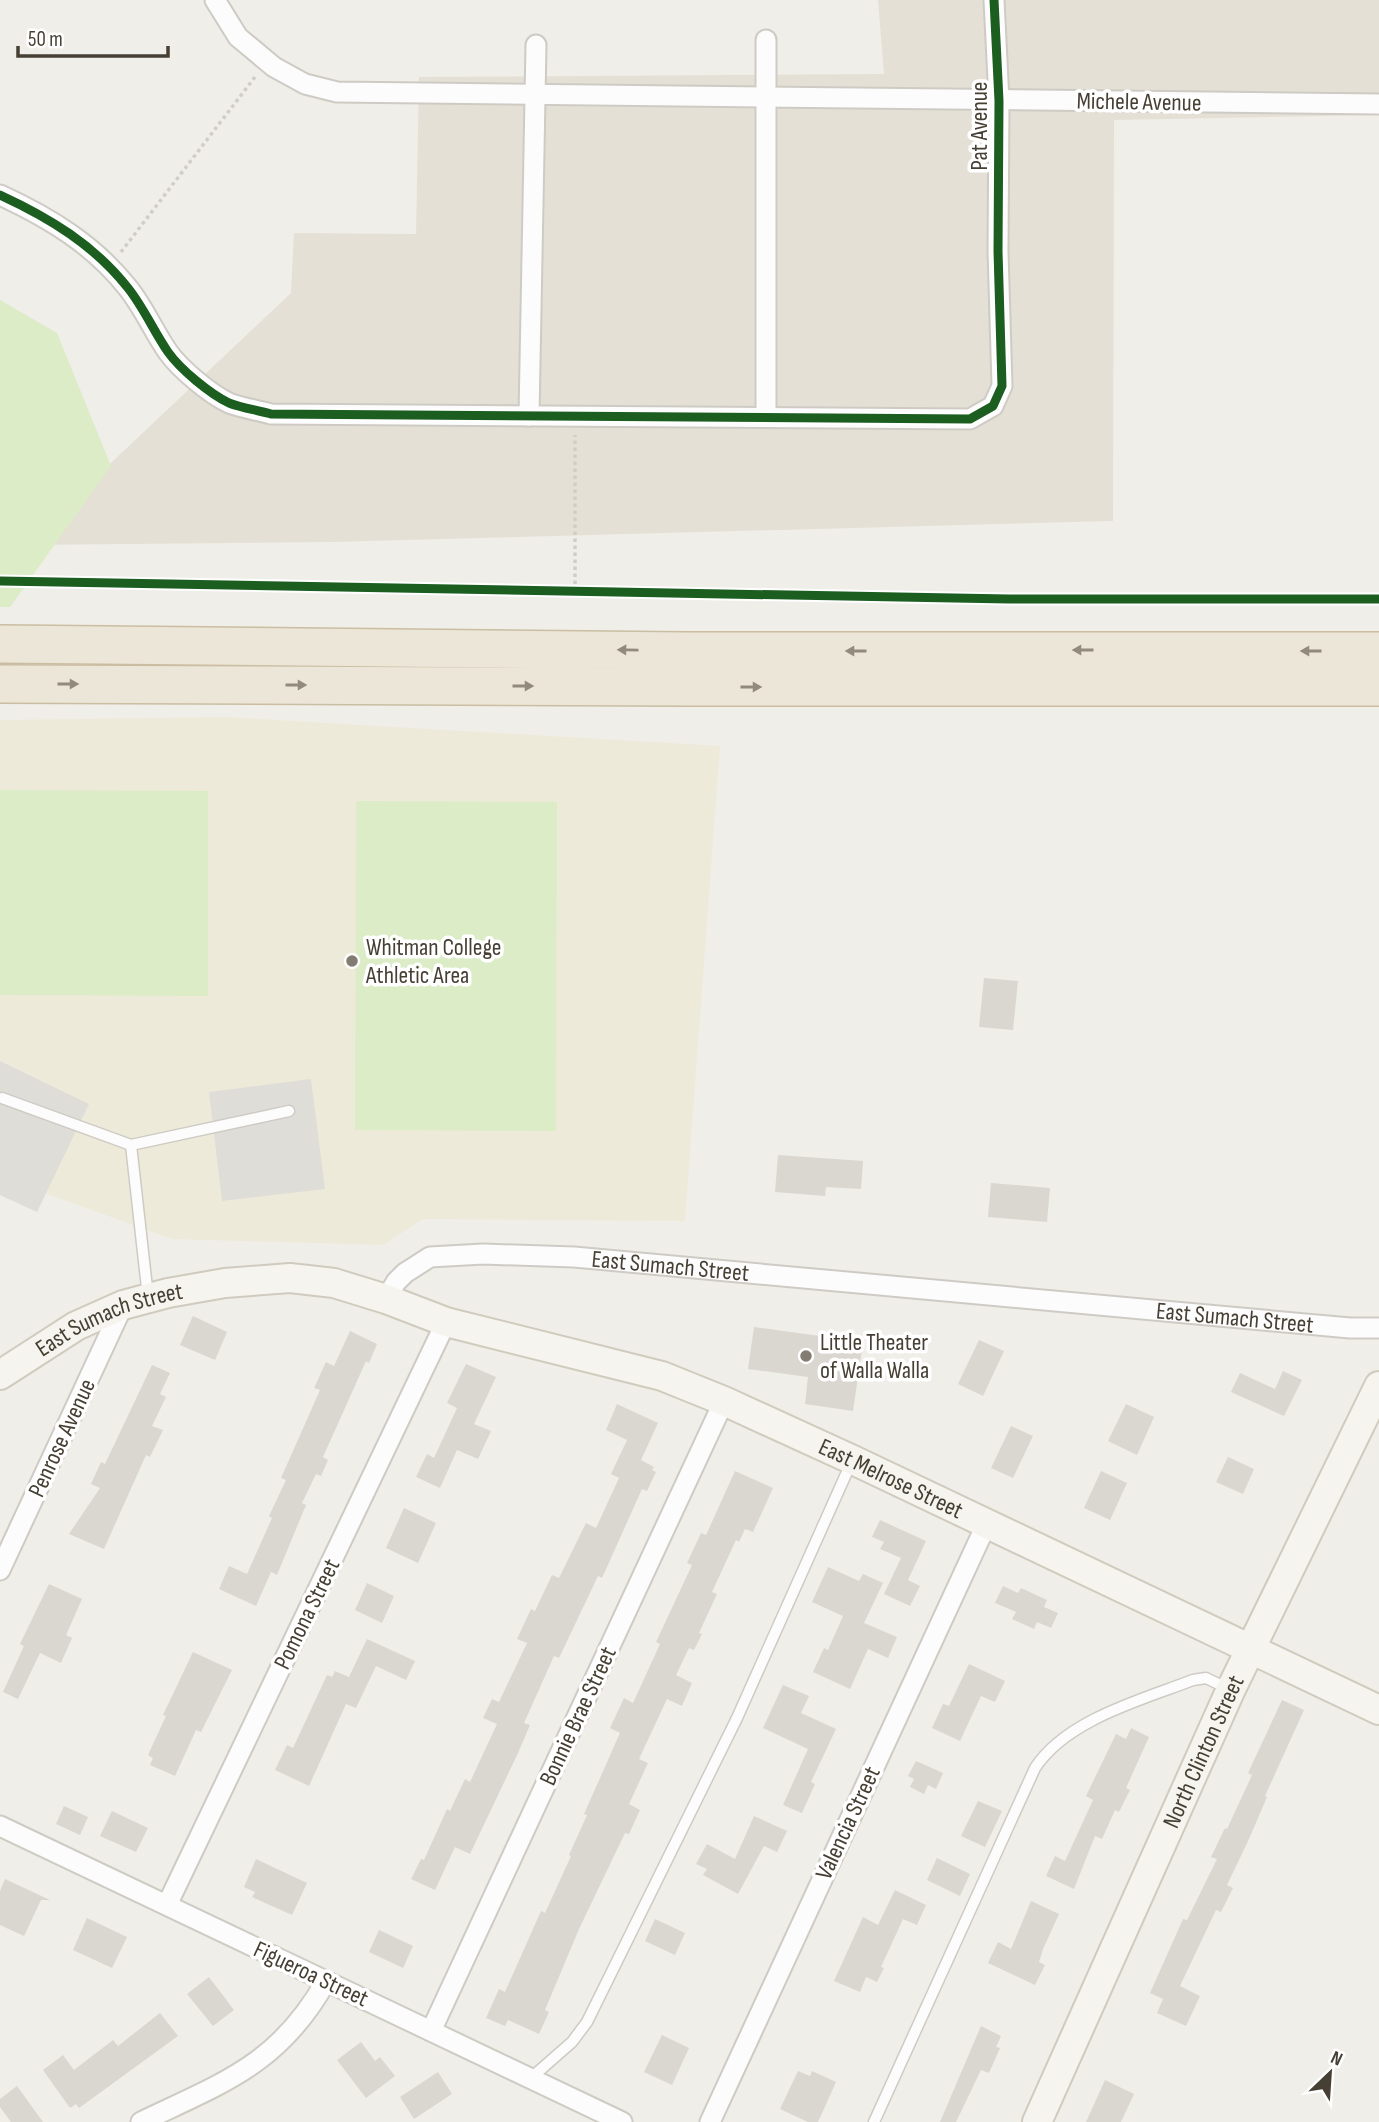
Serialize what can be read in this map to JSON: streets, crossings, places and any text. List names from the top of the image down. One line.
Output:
{"streets":{"street":["Michele Avenue","Pat Avenue","East Sumach Street","Penrose Avenue","East Melrose Street","Pomona Street","Bonnie Brae Street","North Clinton Street","Valencia Street","Figueroa Street"]},"crossings":[["Michele Avenue","Pat Avenue"],["East Sumach Street","Penrose Avenue"],["East Sumach Street","East Melrose Street"],["East Melrose Street","Pomona Street"],["East Melrose Street","Bonnie Brae Street"],["East Melrose Street","North Clinton Street"],["East Melrose Street","Valencia Street"],["Pomona Street","Figueroa Street"],["Bonnie Brae Street","Figueroa Street"]],"places":["Whitman College Athletic Area","Little Theater of Walla Walla"],"scale_bar":"50 m","north":"top right"}
